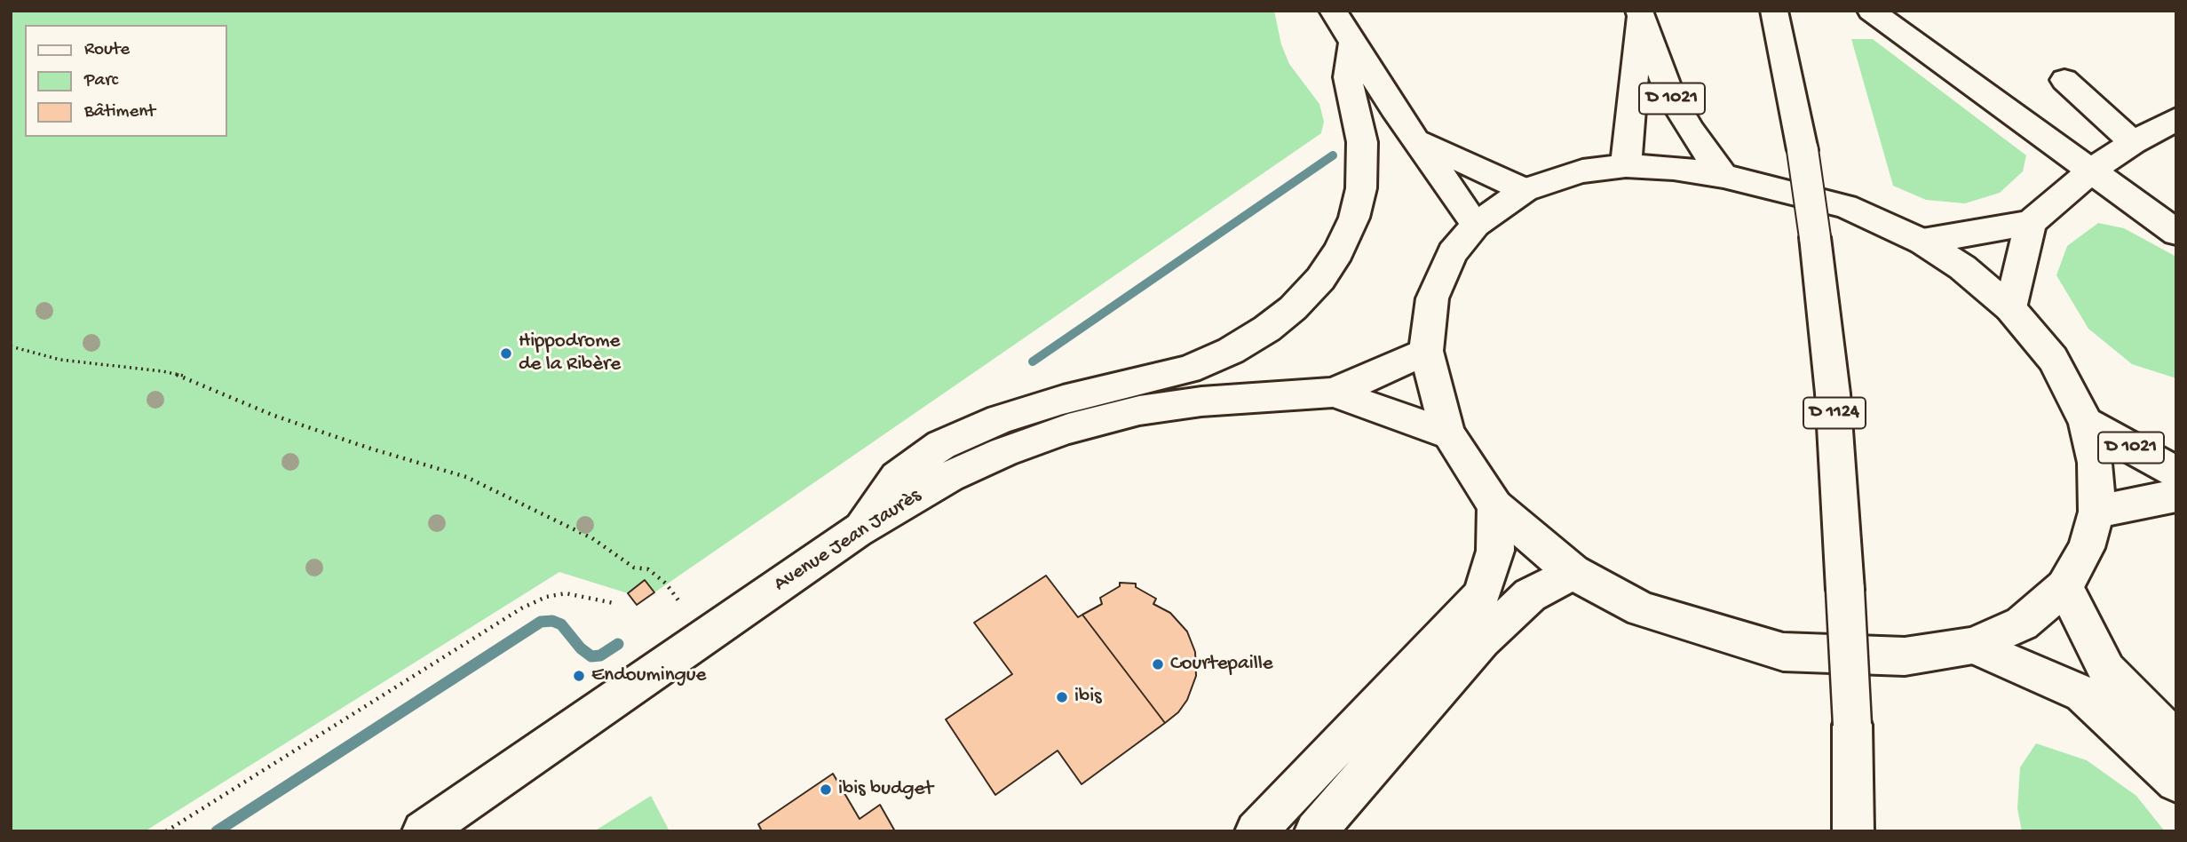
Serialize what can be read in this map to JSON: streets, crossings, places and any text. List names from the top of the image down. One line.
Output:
{"streets":{"main road":["D 1021","D 1124","Avenue Jean Jaurès"]},"places":["Hippodrome de la Ribère","Courtepaille","Endoumingue","ibis","ibis budget"],"legend":["Route","Parc","Bâtiment"]}
